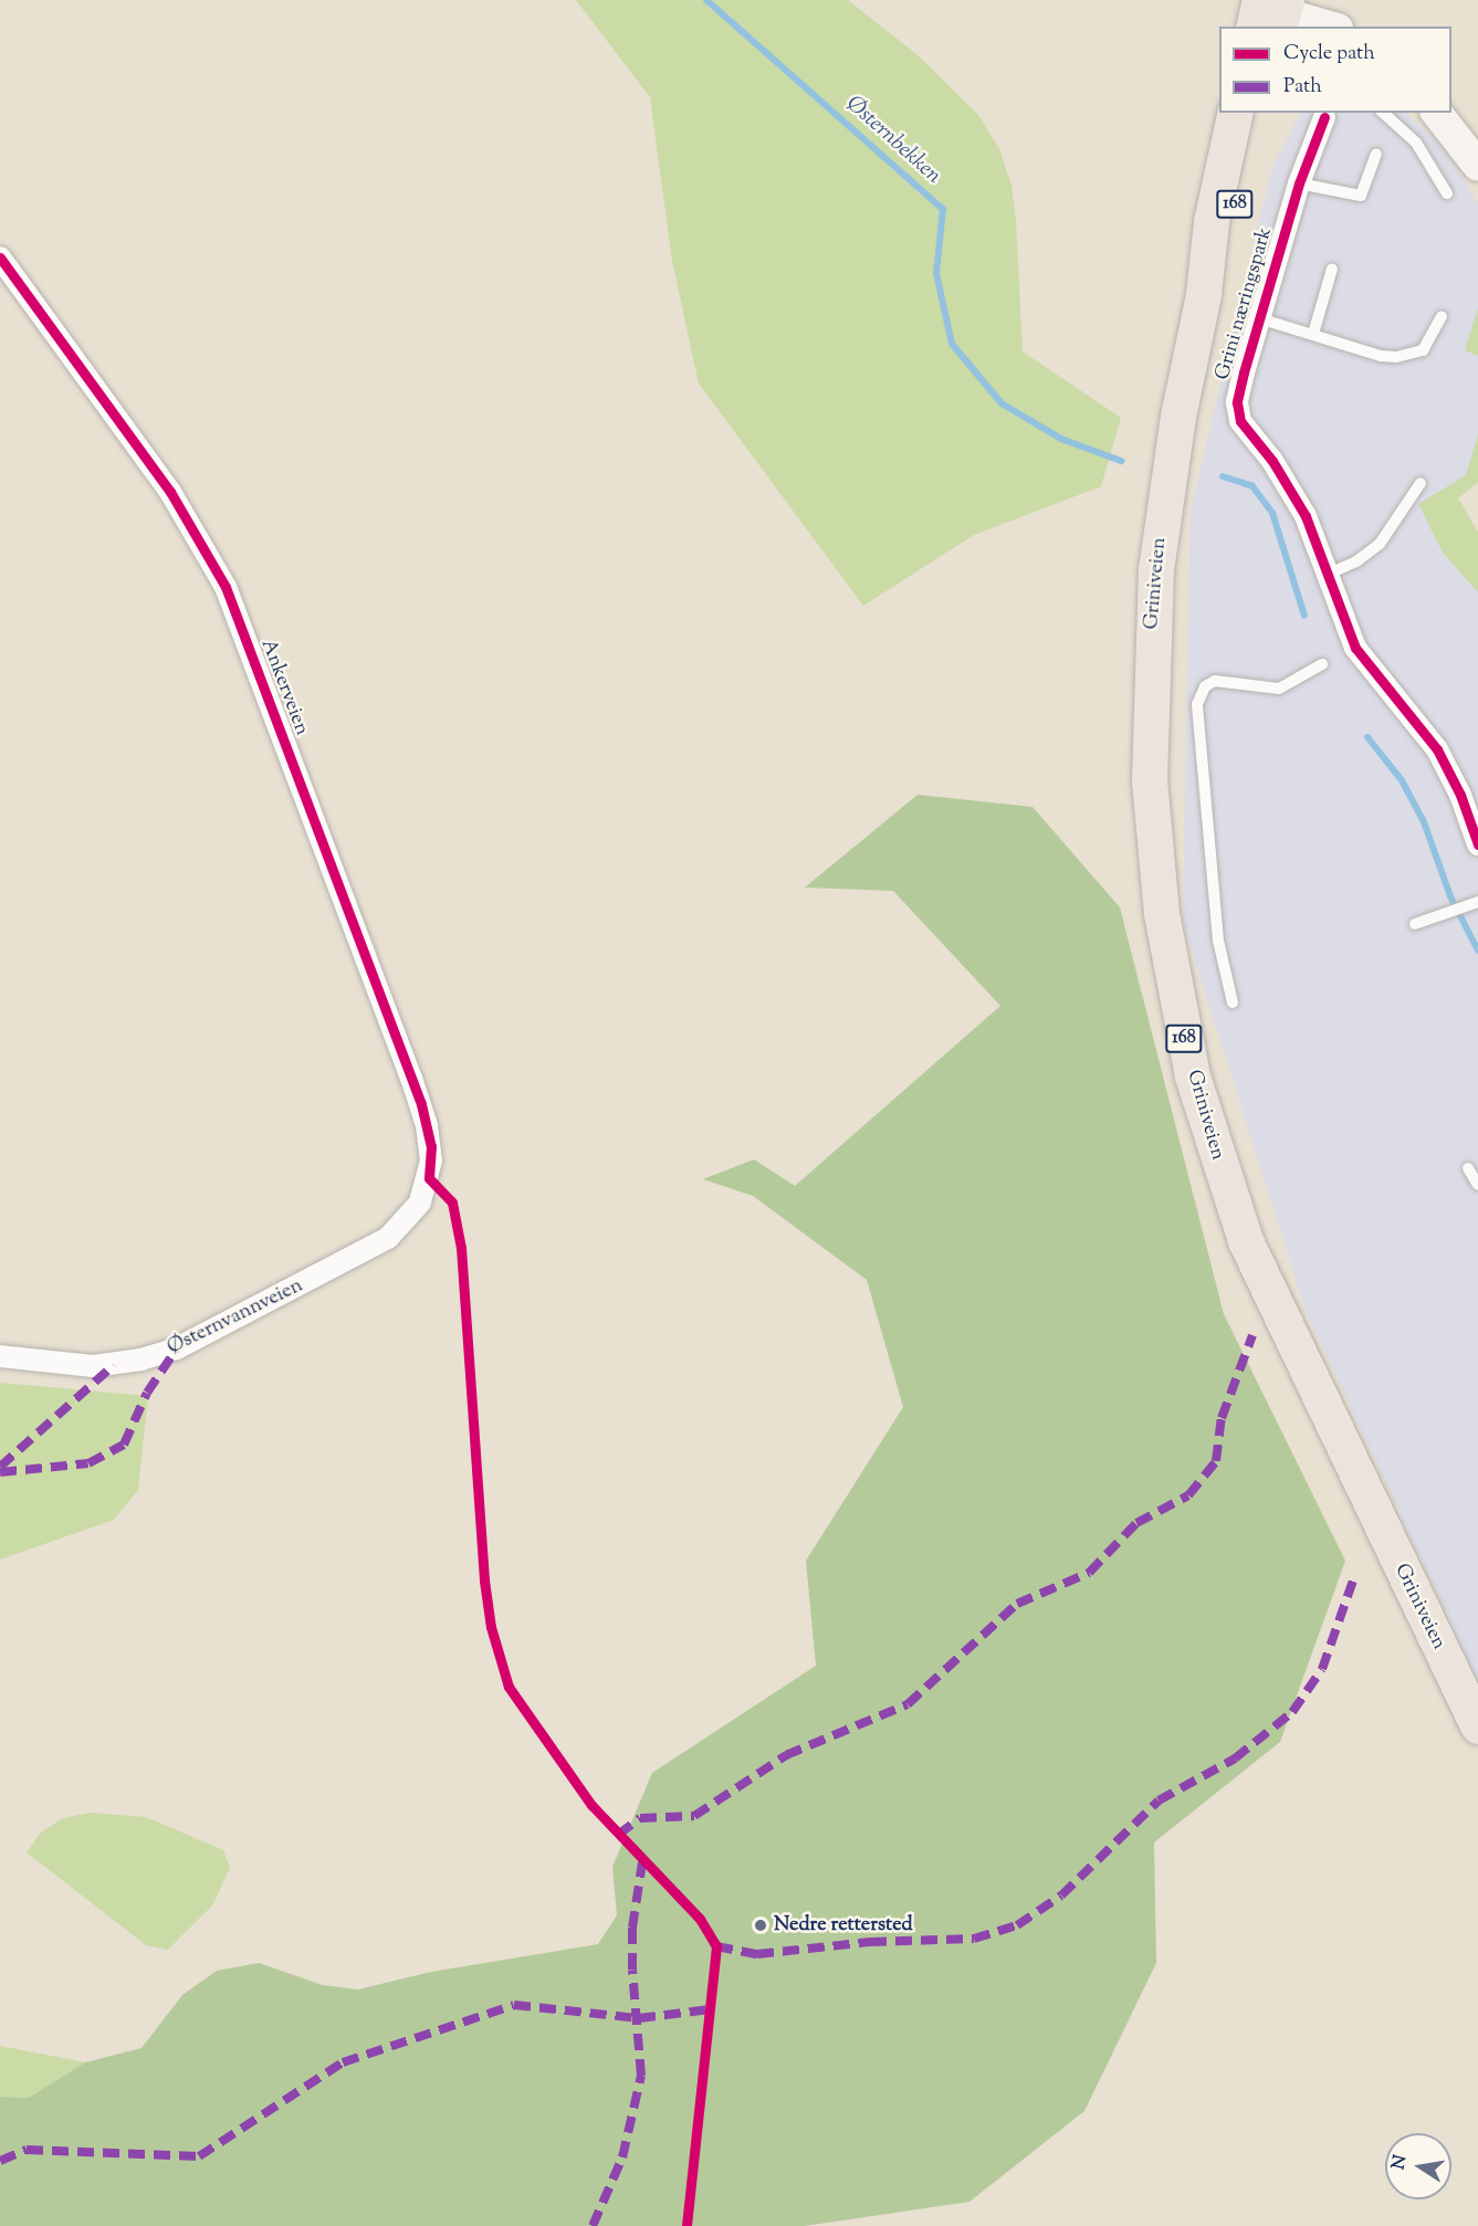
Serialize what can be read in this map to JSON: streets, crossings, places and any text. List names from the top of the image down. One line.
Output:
{"streets":{"main road":["168","Griniveien"],"street":["Grini næringspark","Ankerveien","Østernvannveien"]},"crossings":[["Ankerveien","Østernvannveien"]],"water":["Østernbekken"],"places":["Nedre rettersted"],"legend":["Cycle path","Path"],"north":"left"}
